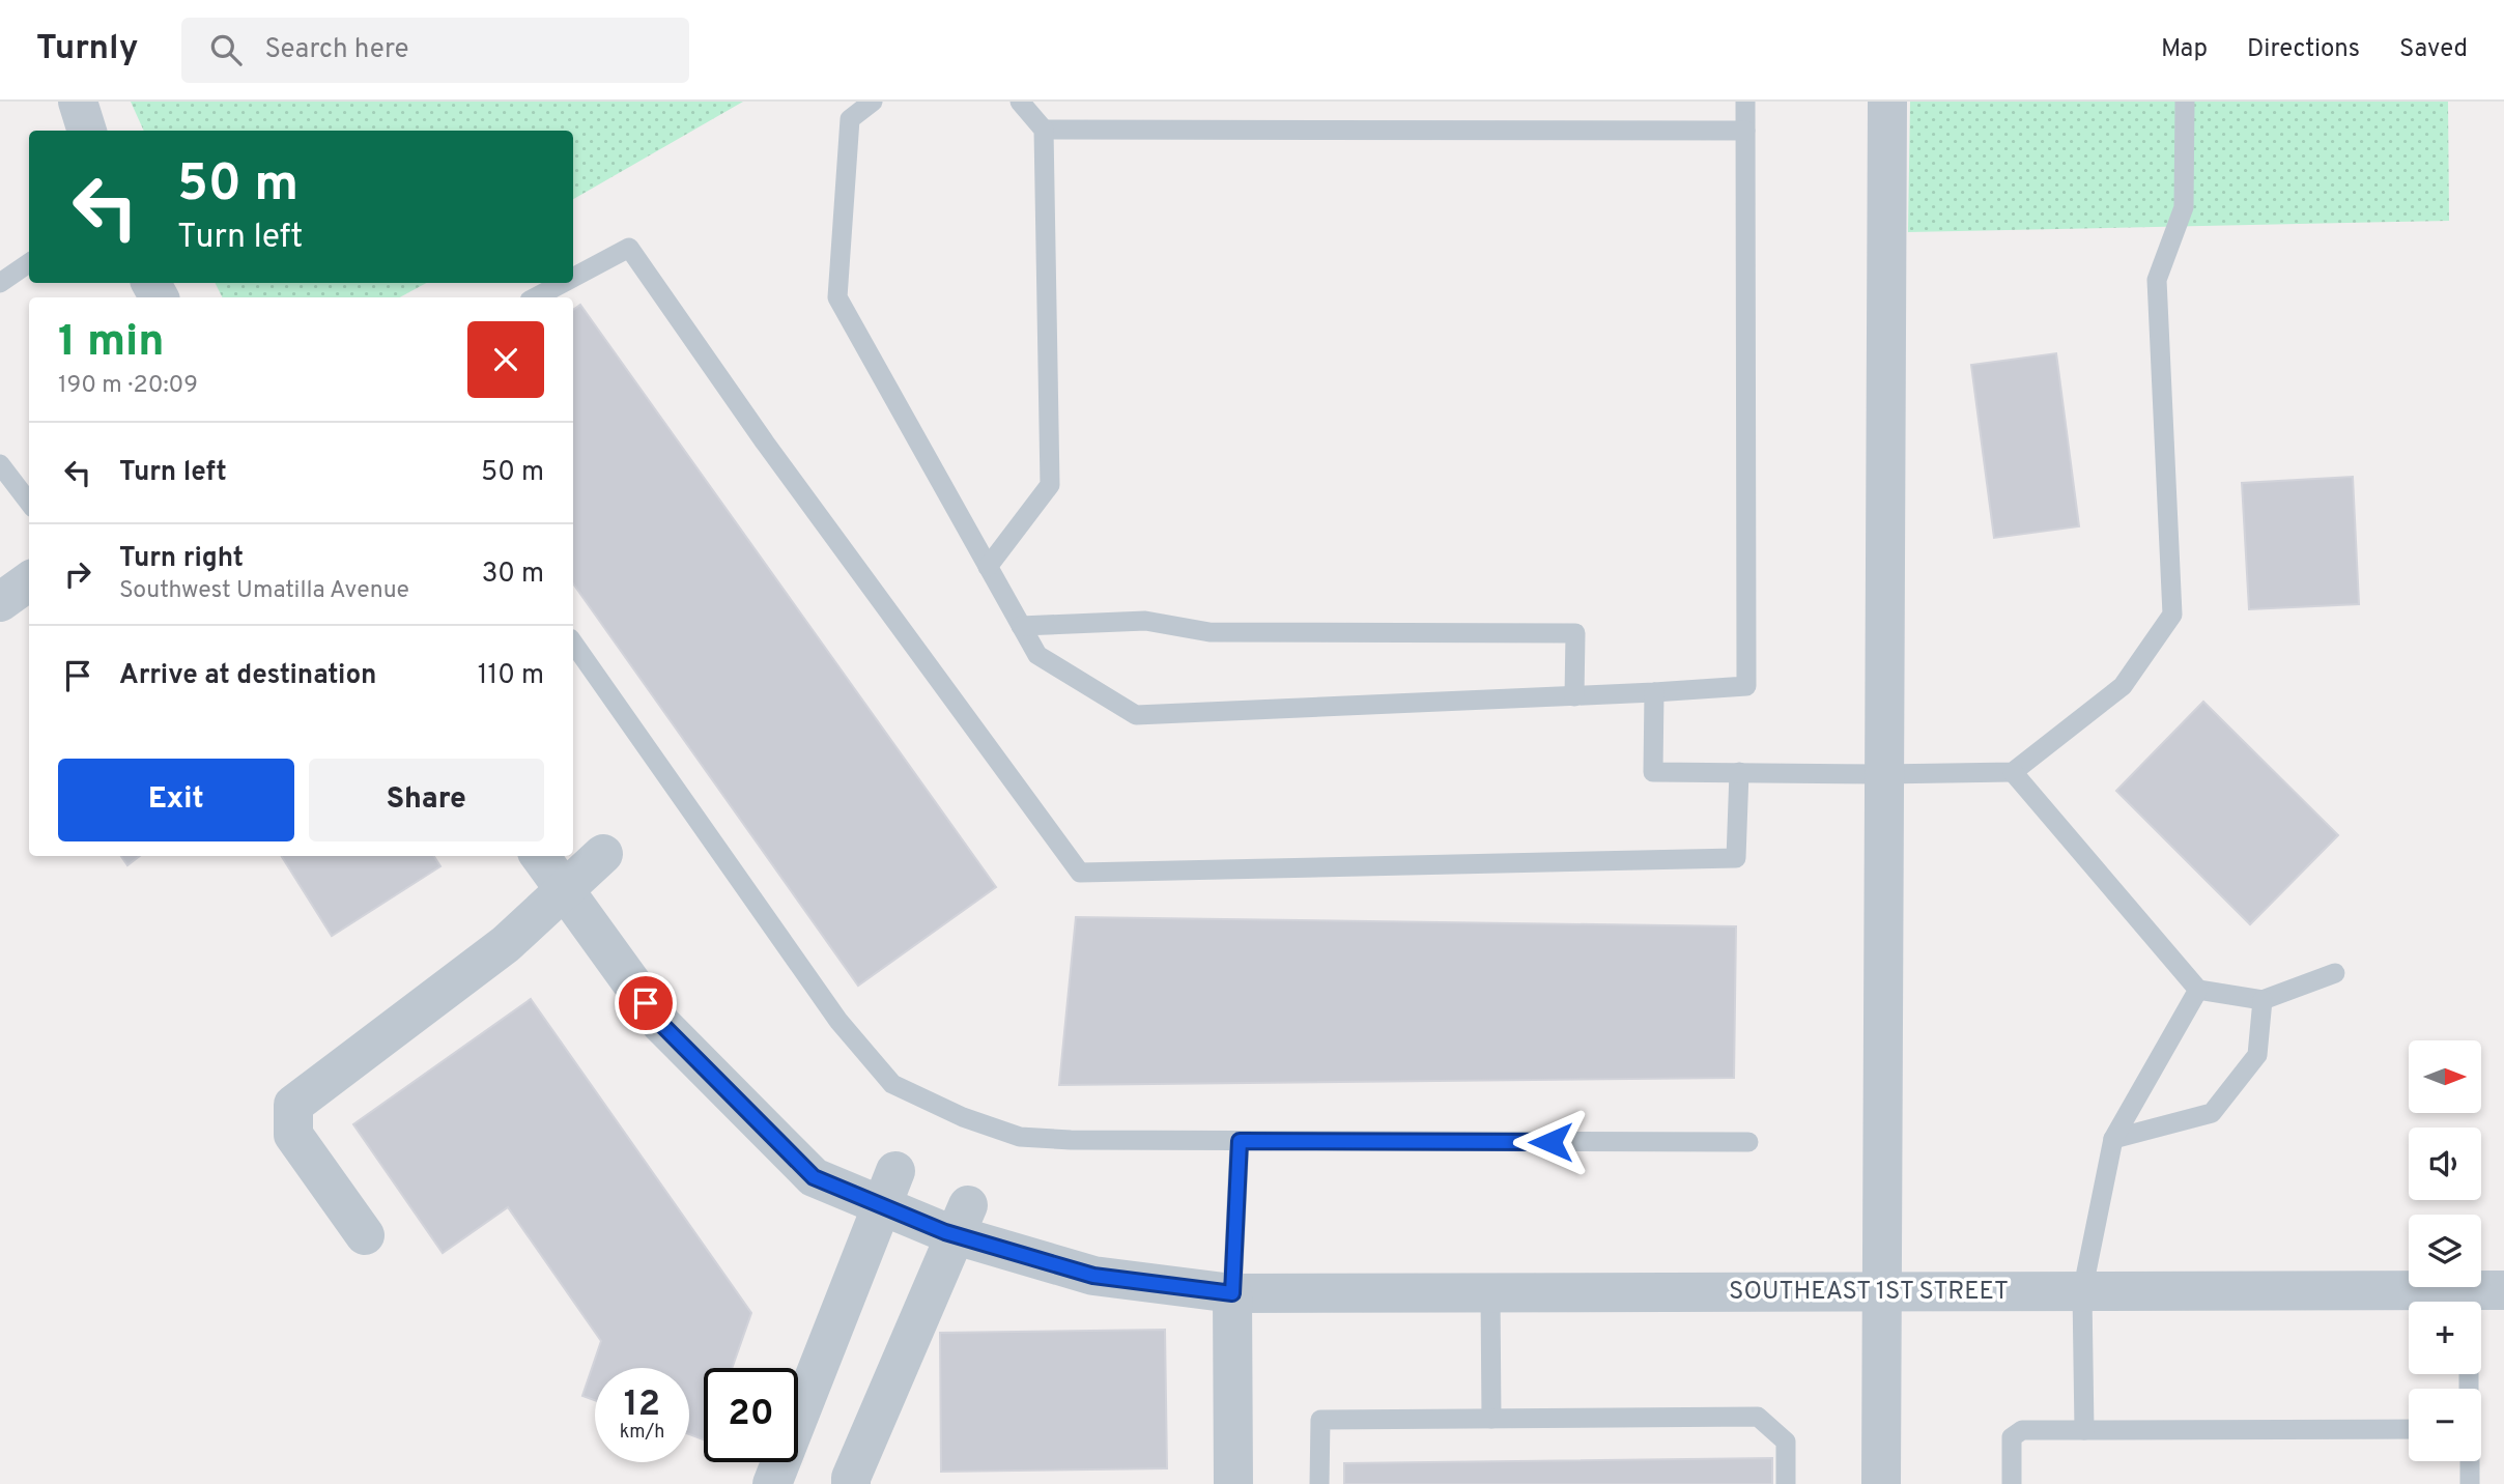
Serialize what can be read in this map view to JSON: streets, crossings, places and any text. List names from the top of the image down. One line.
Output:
{"streets":{"street":["SOUTHEAST 1ST STREET"]},"north":"right","page":{"header":"Turnly","search":"Search here","nav":["Map","Directions","Saved"],"turn":["50 m","Turn left"],"heading":["1 min","190 m · 20:09"],"list":[{"name":"Turn left","value":"50 m"},{"name":"Turn right","note":"Southwest Umatilla Avenue","value":"30 m"},{"name":"Arrive at destination","value":"110 m"}],"buttons":["Exit","Share"],"map_buttons":["+","−"],"speed":"12 km/h","limit":"20"}}
